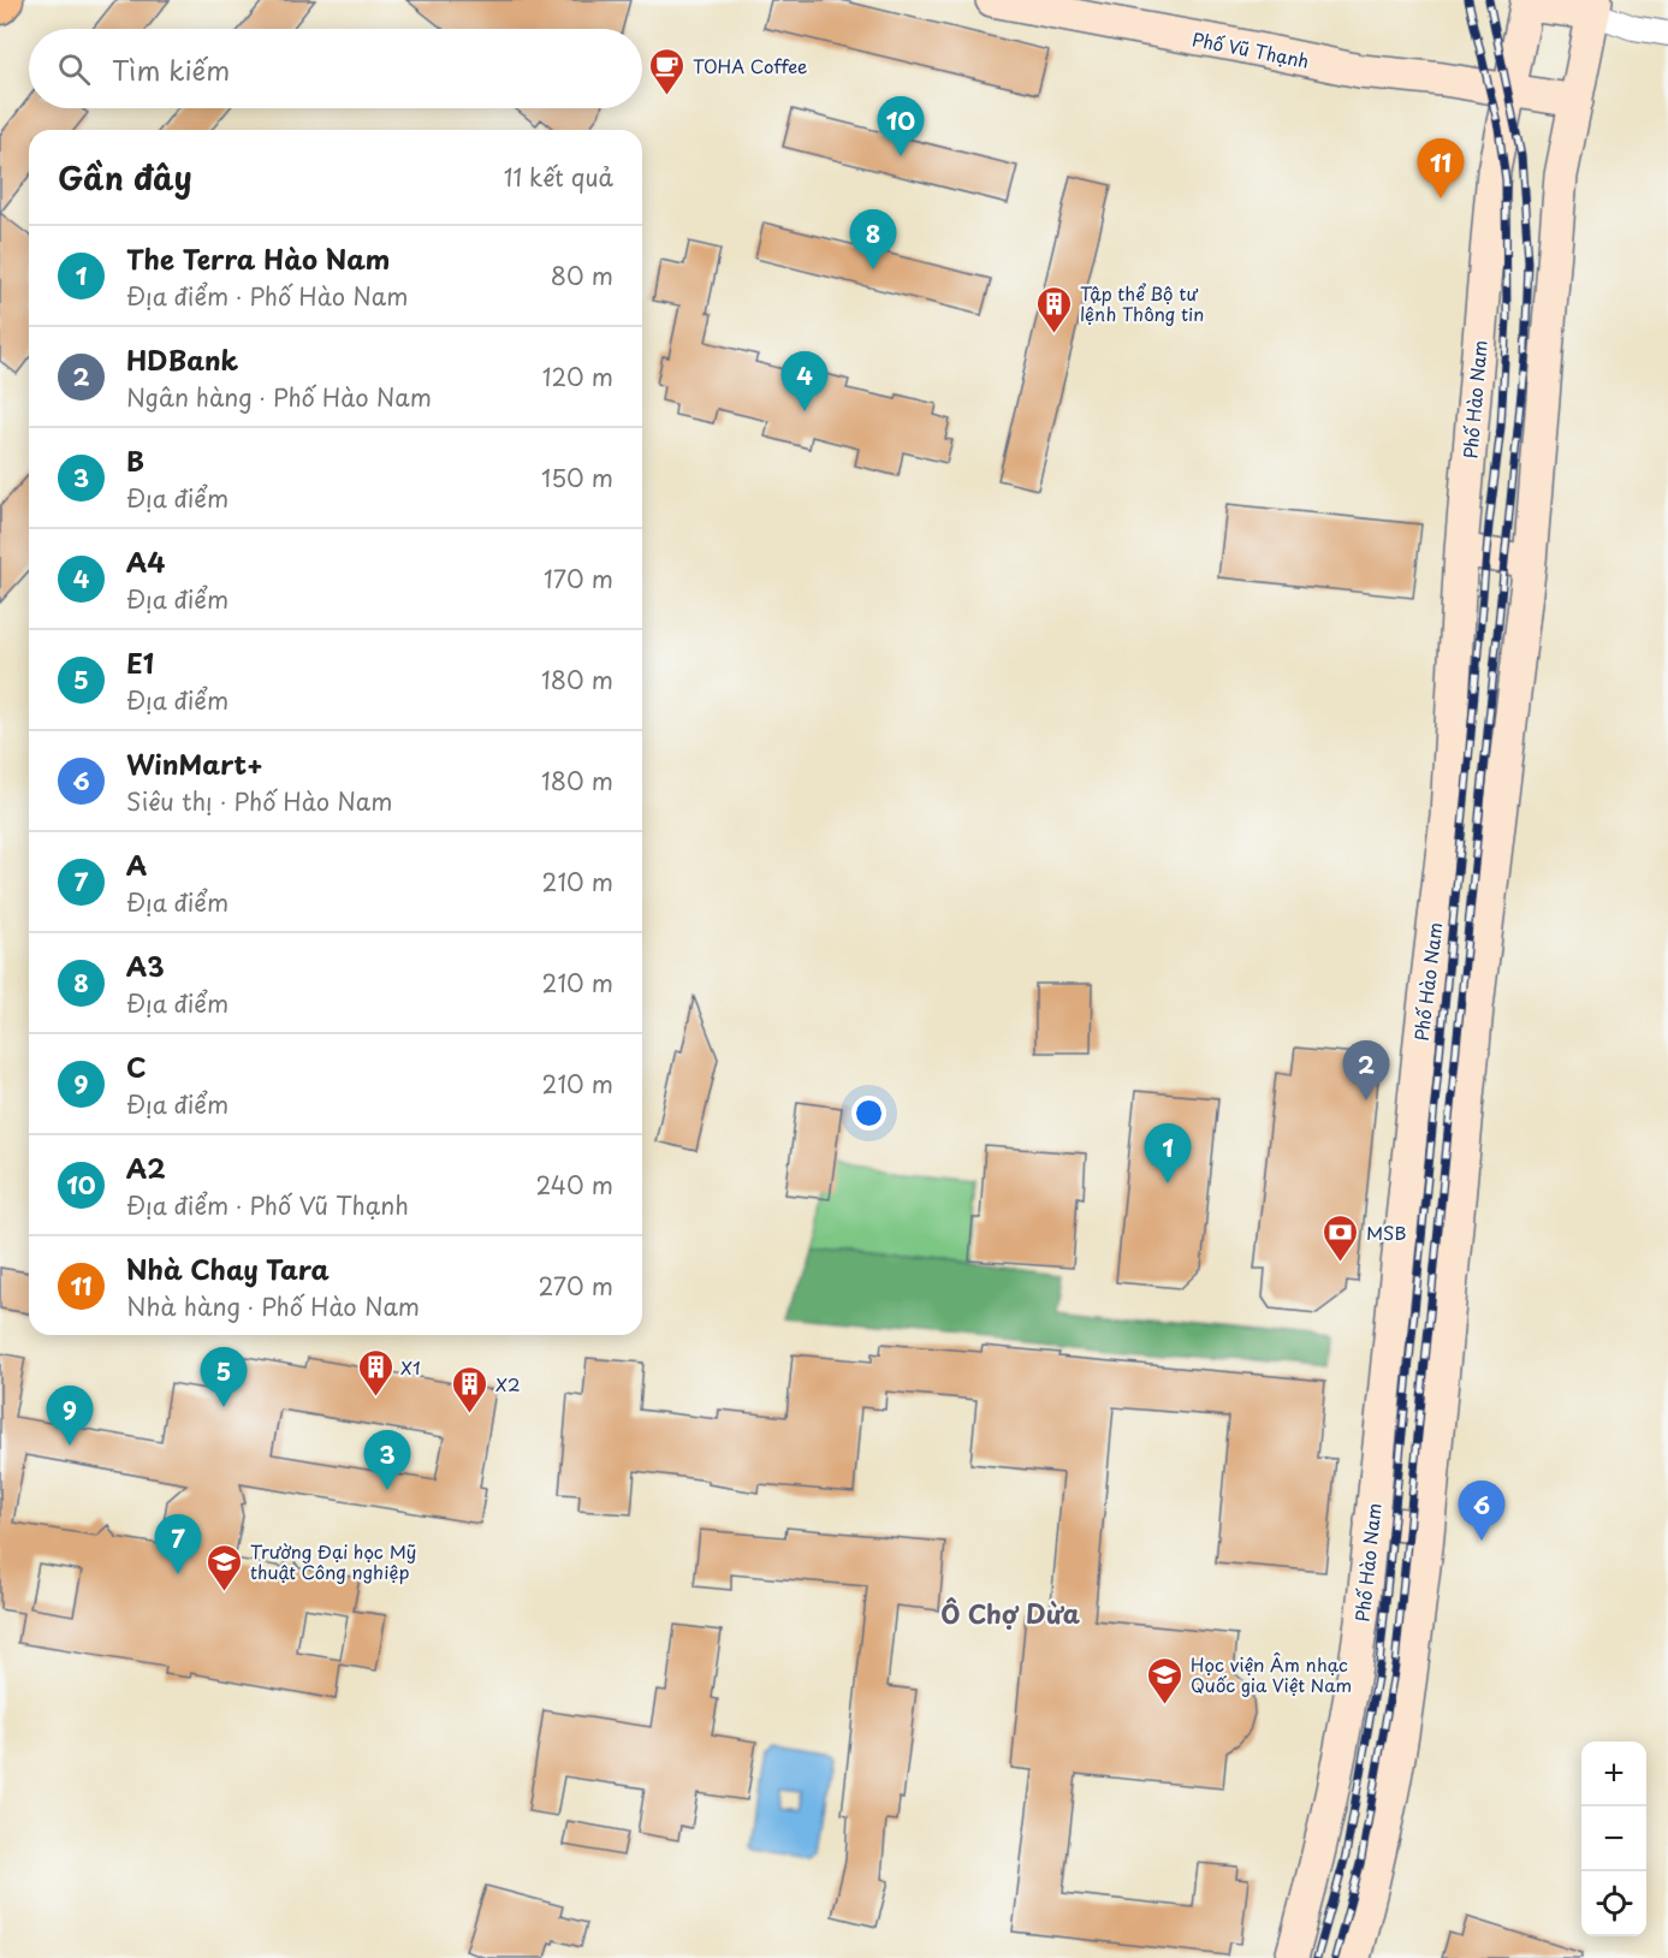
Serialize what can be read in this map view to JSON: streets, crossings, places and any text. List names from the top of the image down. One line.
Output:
{"streets":{"main road":["Phố Vũ Thạnh","Phố Hào Nam"]},"crossings":[["Phố Vũ Thạnh","Phố Hào Nam"]],"districts":["Ô Chợ Dừa"],"places":{"cafe":["TOHA Coffee"],"building":["Tập thể Bộ tư lệnh Thông tin","X1","X2"],"bank":["MSB"],"school or university":["Trường Đại học Mỹ thuật Công nghiệp","Học viện Âm nhạc Quốc gia Việt Nam"]},"page":{"search":"Tìm kiếm","pins":["10","11","8","4","2","1","5","9","3","6","7"],"heading":["Gần đây","11 kết quả"],"list":[{"mark":"1","name":"The Terra Hào Nam","note":"Địa điểm · Phố Hào Nam","value":"80 m"},{"mark":"2","name":"HDBank","note":"Ngân hàng · Phố Hào Nam","value":"120 m"},{"mark":"3","name":"B","note":"Địa điểm","value":"150 m"},{"mark":"4","name":"A4","note":"Địa điểm","value":"170 m"},{"mark":"5","name":"E1","note":"Địa điểm","value":"180 m"},{"mark":"6","name":"WinMart+","note":"Siêu thị · Phố Hào Nam","value":"180 m"},{"mark":"7","name":"A","note":"Địa điểm","value":"210 m"},{"mark":"8","name":"A3","note":"Địa điểm","value":"210 m"},{"mark":"9","name":"C","note":"Địa điểm","value":"210 m"},{"mark":"10","name":"A2","note":"Địa điểm · Phố Vũ Thạnh","value":"240 m"},{"mark":"11","name":"Nhà Chay Tara","note":"Nhà hàng · Phố Hào Nam","value":"270 m"}],"map_buttons":["+","−"]}}
